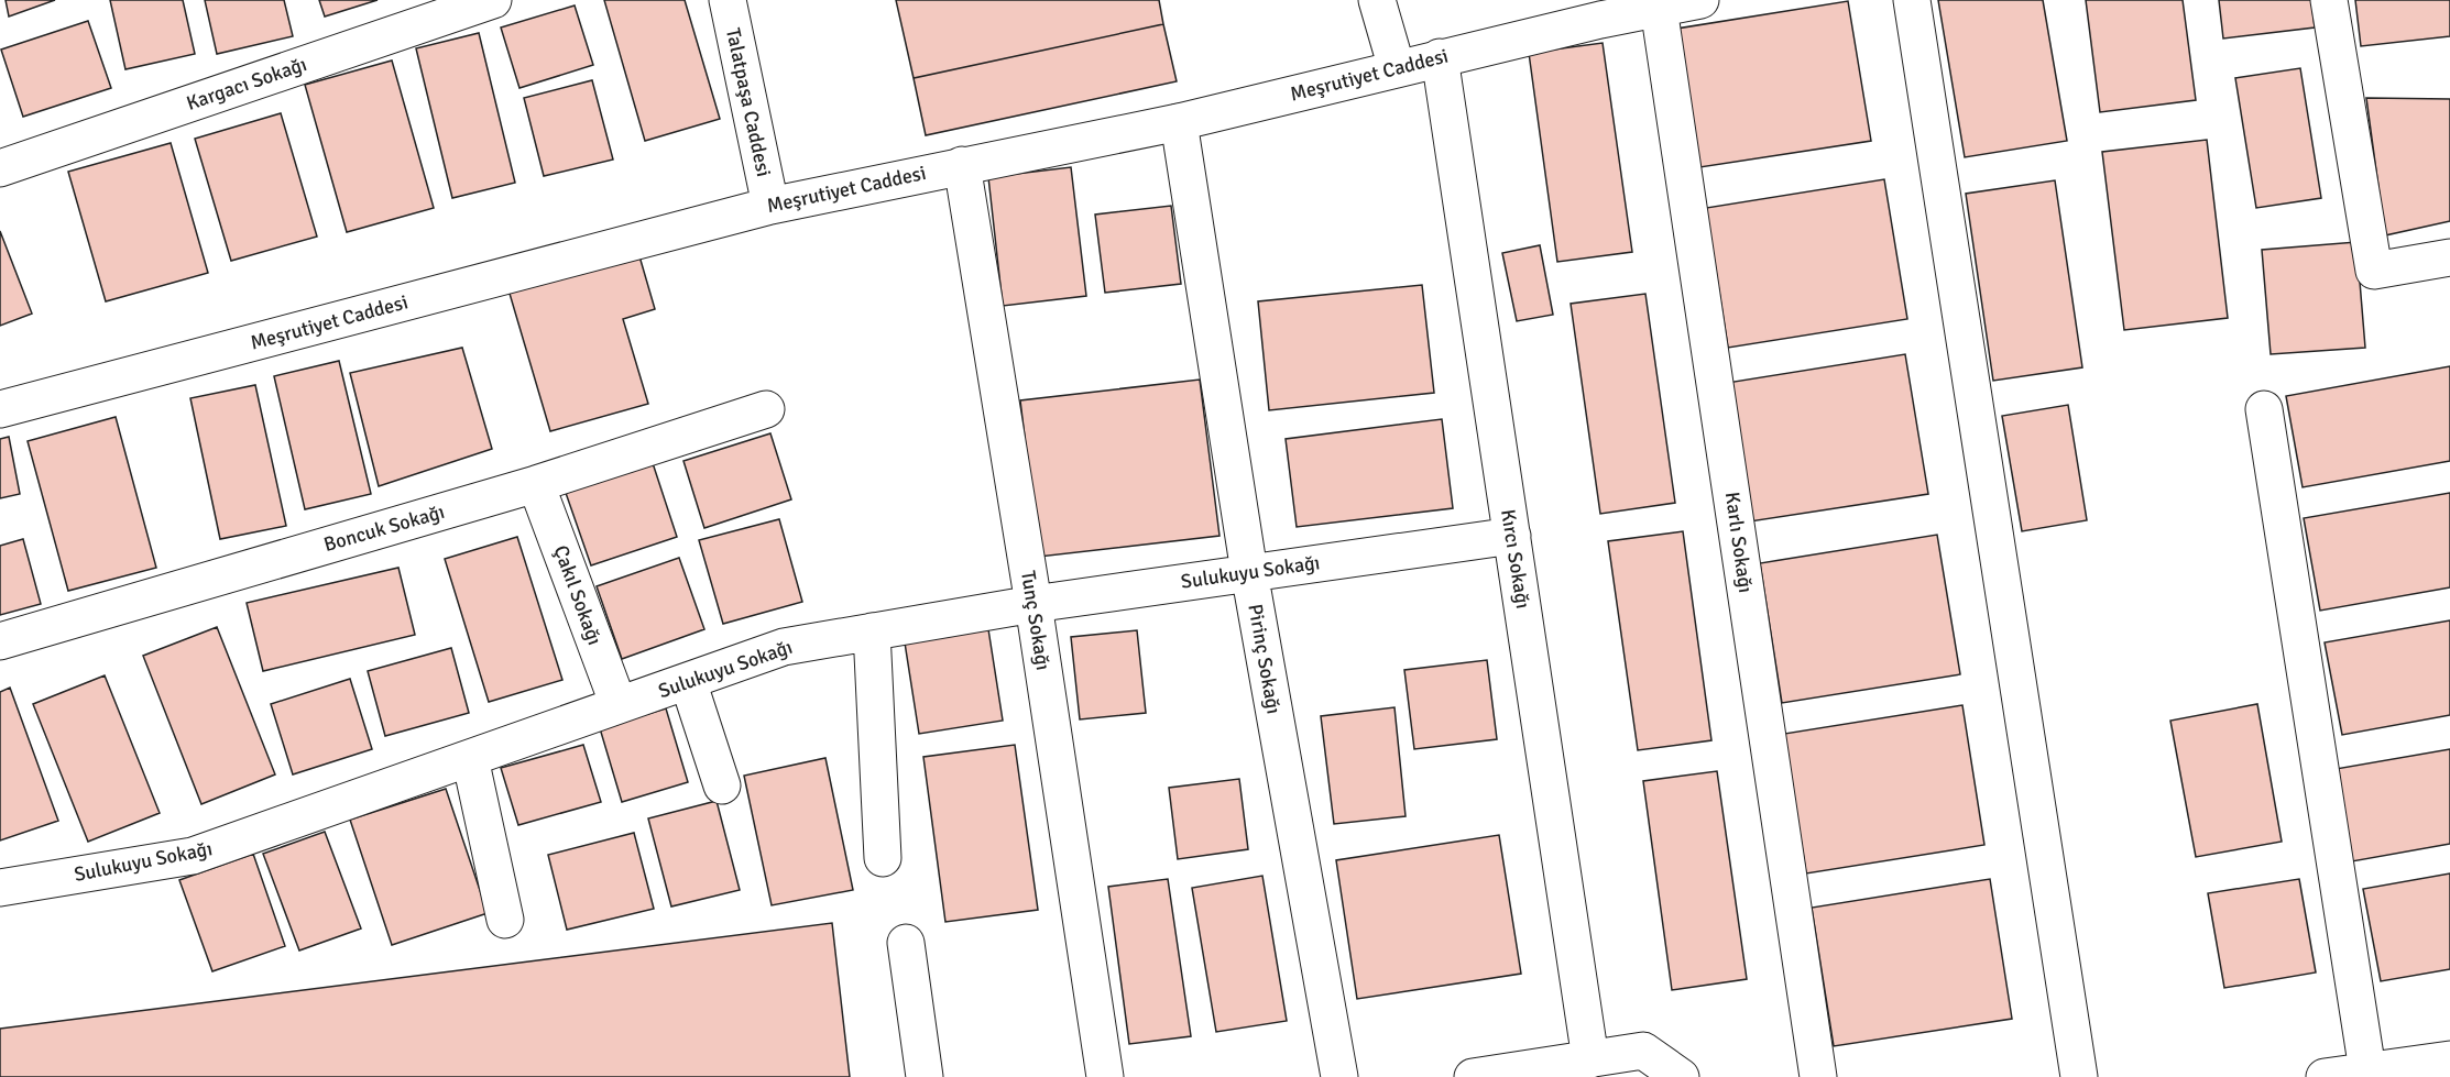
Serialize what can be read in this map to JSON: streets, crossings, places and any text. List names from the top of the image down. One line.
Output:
{"streets":{"street":["Meşrutiyet Caddesi","Kargacı Sokağı","Talatpaşa Caddesi","Boncuk Sokağı","Karlı Sokağı","Kırcı Sokağı","Sulukuyu Sokağı","Çakıl Sokağı","Tunç Sokağı","Pirinç Sokağı"]},"crossings":[["Meşrutiyet Caddesi","Talatpaşa Caddesi"],["Meşrutiyet Caddesi","Karlı Sokağı"],["Meşrutiyet Caddesi","Kırcı Sokağı"],["Meşrutiyet Caddesi","Tunç Sokağı"],["Meşrutiyet Caddesi","Pirinç Sokağı"],["Boncuk Sokağı","Çakıl Sokağı"],["Kırcı Sokağı","Sulukuyu Sokağı"],["Sulukuyu Sokağı","Çakıl Sokağı"],["Sulukuyu Sokağı","Tunç Sokağı"],["Sulukuyu Sokağı","Pirinç Sokağı"]]}
